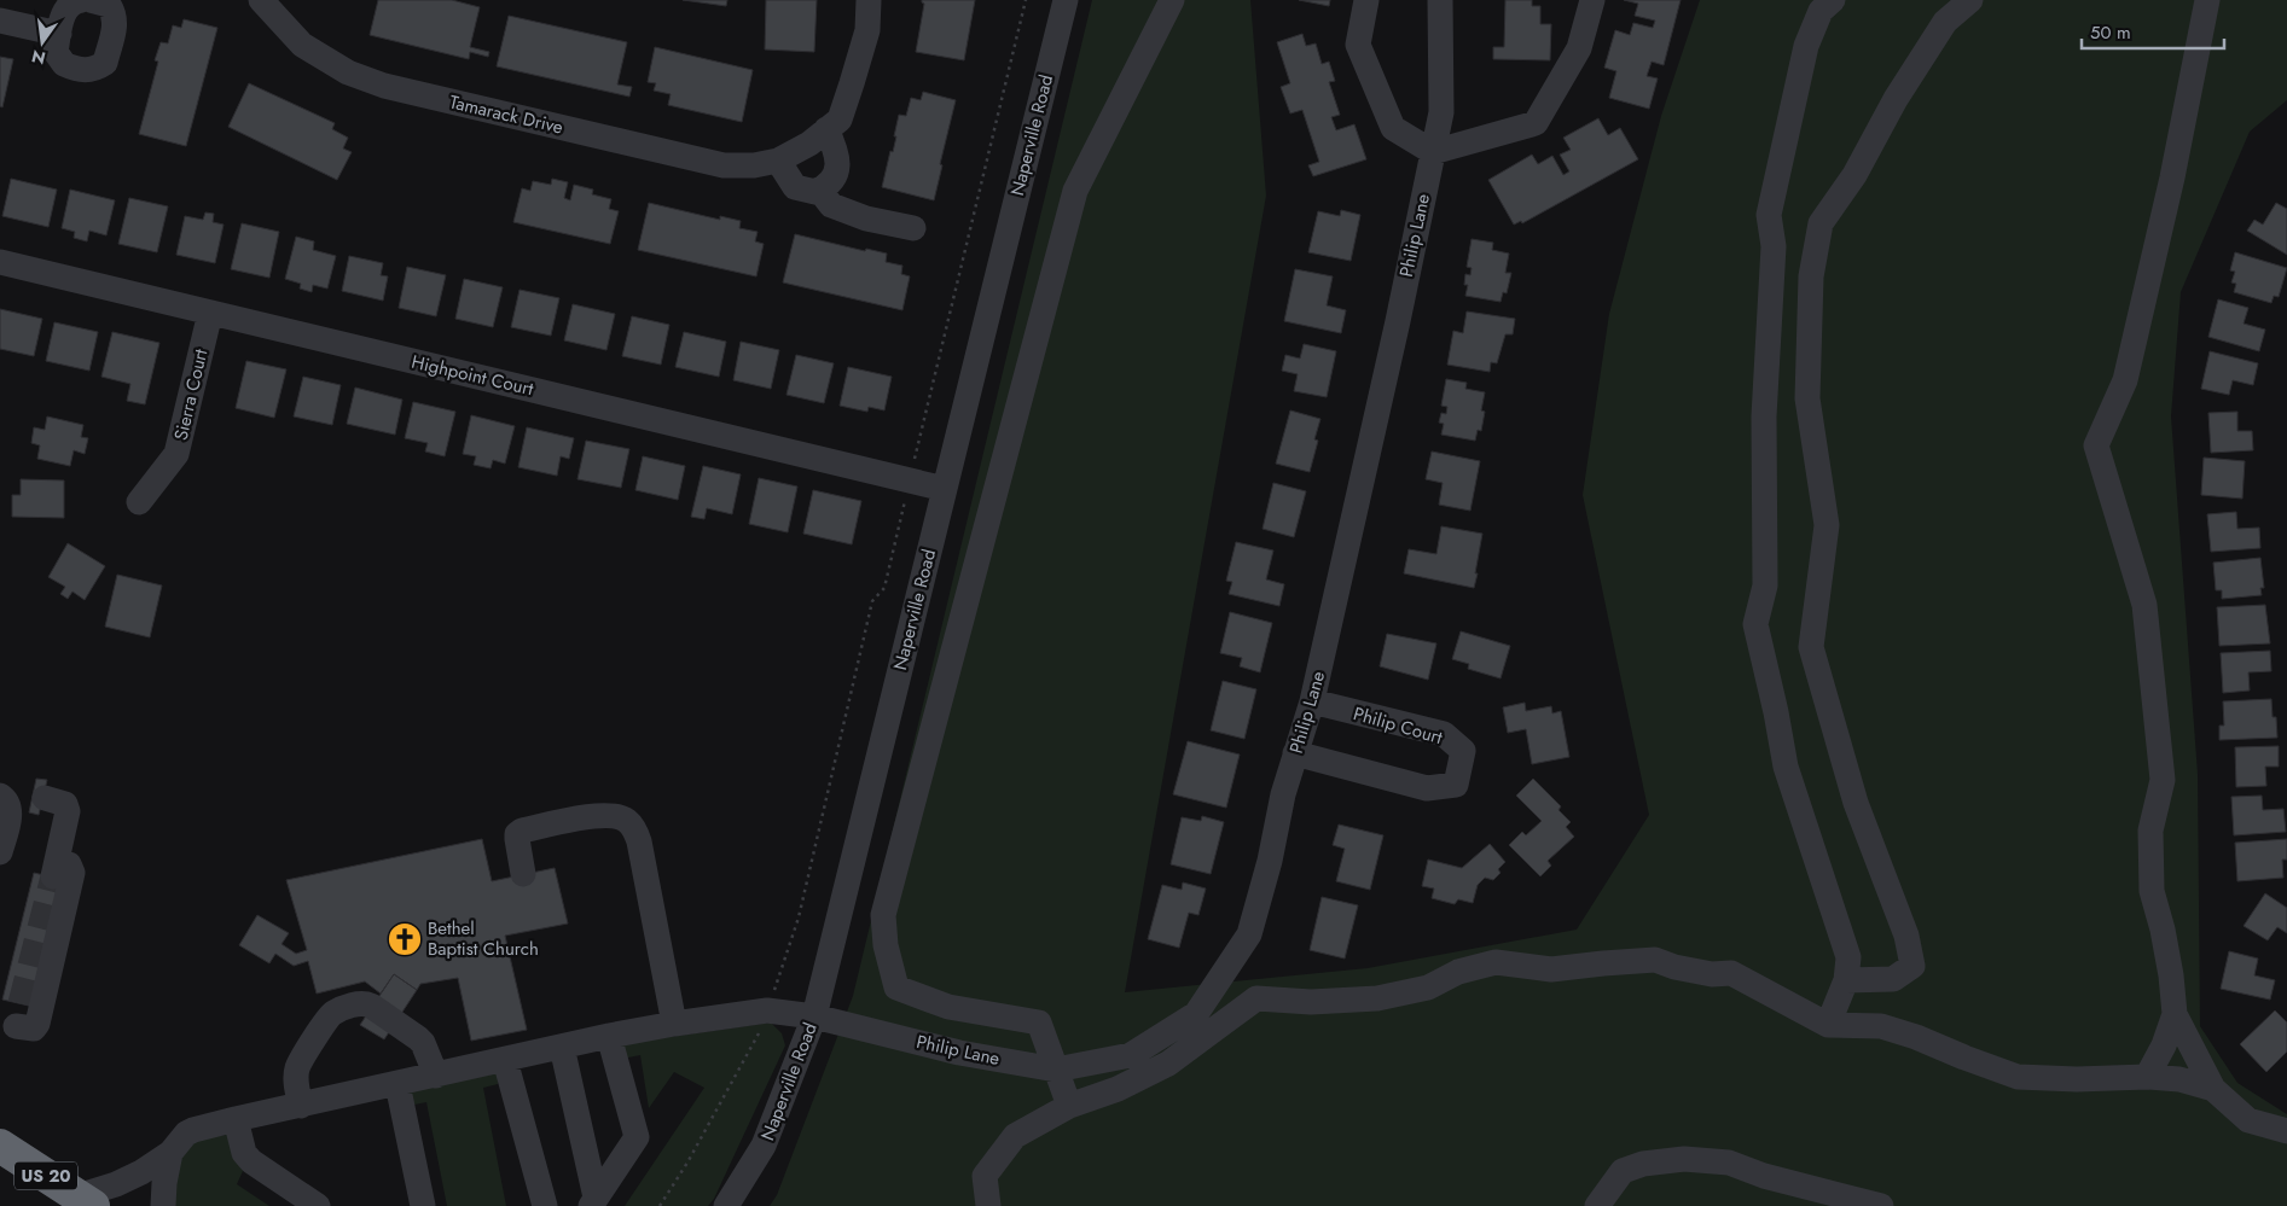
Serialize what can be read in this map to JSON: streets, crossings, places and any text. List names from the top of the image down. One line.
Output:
{"streets":{"highway":["US 20"],"street":["Tamarack Drive","Naperville Road","Philip Lane","Highpoint Court","Sierra Court","Philip Court"]},"crossings":[["Naperville Road","Philip Lane"],["Naperville Road","Highpoint Court"],["Philip Lane","Philip Court"],["Philip Lane","US 20"],["Highpoint Court","Sierra Court"]],"places":{"church":["Bethel Baptist Church"]},"scale_bar":"50 m","north":"bottom"}
